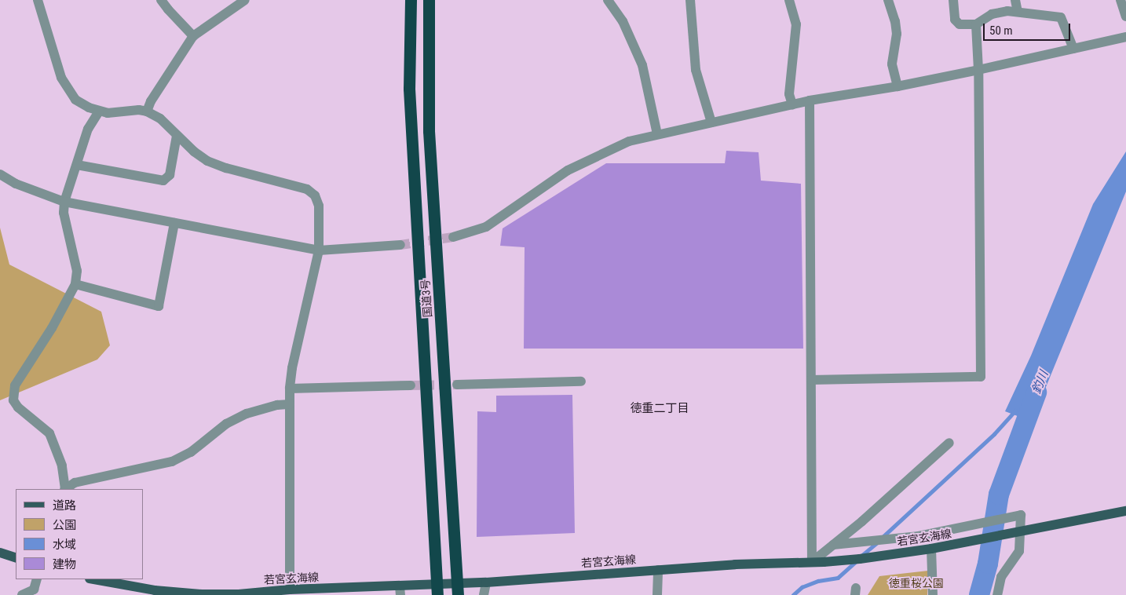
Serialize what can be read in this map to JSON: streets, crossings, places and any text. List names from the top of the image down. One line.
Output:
{"streets":{"highway":["国道3号"],"main road":["若宮玄海線"]},"crossings":[["国道3号","若宮玄海線"]],"districts":["徳重二丁目"],"water":["釣川"],"parks":["徳重桜公園"],"legend":["道路","公園","水域","建物"],"scale_bar":"50 m"}
